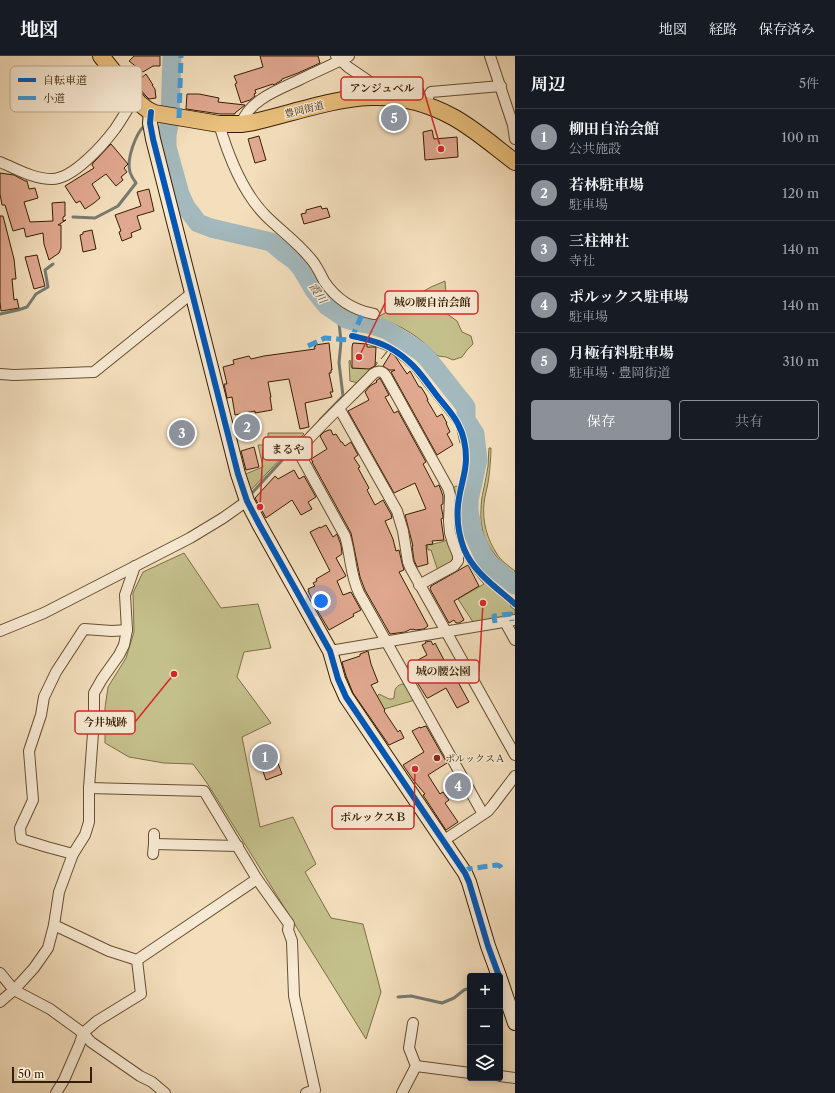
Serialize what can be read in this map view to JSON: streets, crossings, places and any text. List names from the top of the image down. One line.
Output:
{"streets":{"main road":["豊岡街道"]},"water":["霞川"],"places":["アンジュベル","城の腰自治会館","まるや","城の腰公園","今井城跡","ポルックスＡ","ポルックスＢ"],"legend":["自転車道","小道"],"scale_bar":"50 m","page":{"header":"地図","nav":["地図","経路","保存済み"],"heading":["周辺","5件"],"pins":["5","2","3","1","4"],"list":[{"mark":"1","name":"柳田自治会館","note":"公共施設","value":"100 m"},{"mark":"2","name":"若林駐車場","note":"駐車場","value":"120 m"},{"mark":"3","name":"三柱神社","note":"寺社","value":"140 m"},{"mark":"4","name":"ポルックス駐車場","note":"駐車場","value":"140 m"},{"mark":"5","name":"月極有料駐車場","note":"駐車場 · 豊岡街道","value":"310 m"}],"buttons":["保存","共有"],"map_buttons":["+","−"],"scale":"50 m"}}
